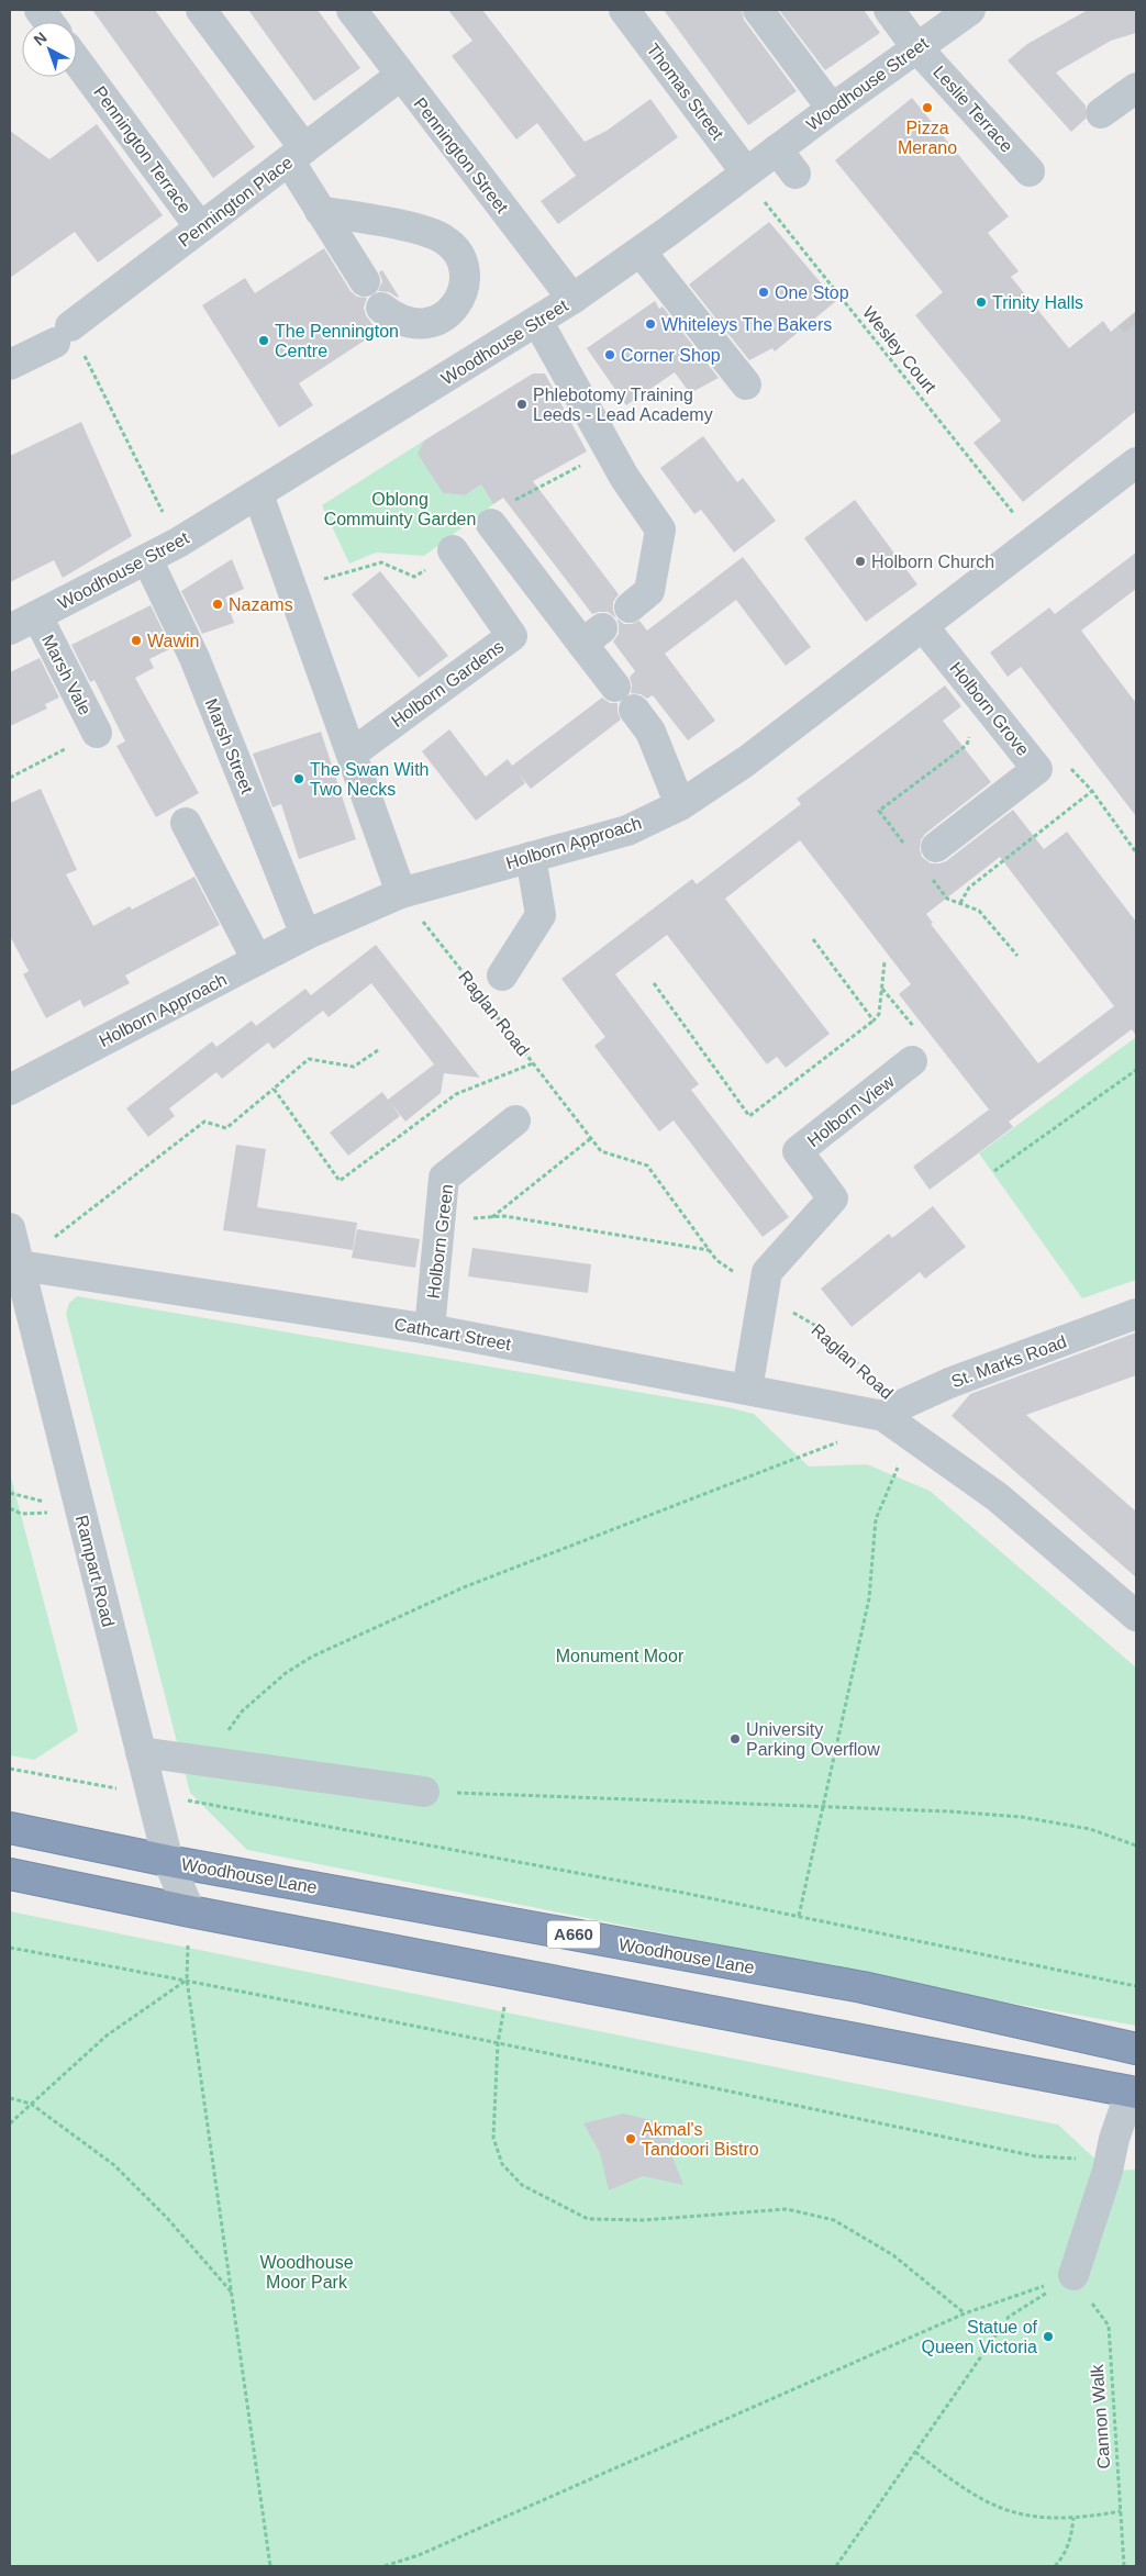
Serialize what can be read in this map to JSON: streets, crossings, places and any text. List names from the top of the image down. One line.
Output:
{"streets":{"highway":["Woodhouse Lane","A660"],"street":["Woodhouse Street","Thomas Street","Leslie Terrace","Pennington Terrace","Pennington Street","Pennington Place","Marsh Vale","Holborn Gardens","Holborn Grove","Marsh Street","Holborn Approach","Raglan Road","Holborn View","Holborn Green","Cathcart Street","St. Marks Road","Rampart Road"],"path":["Wesley Court","Cannon Walk"]},"crossings":[["Woodhouse Street","Thomas Street"],["Woodhouse Street","Leslie Terrace"],["Woodhouse Street","Pennington Street"],["Woodhouse Street","Wesley Court"],["Woodhouse Street","Marsh Vale"],["Woodhouse Street","Marsh Street"],["Thomas Street","Wesley Court"],["Pennington Terrace","Pennington Place"],["Pennington Street","Pennington Place"],["Wesley Court","Holborn Approach"],["Holborn Grove","Holborn Approach"],["Marsh Street","Holborn Approach"],["Holborn Approach","Raglan Road"],["Raglan Road","Holborn View"],["Raglan Road","Cathcart Street"],["Raglan Road","St. Marks Road"],["Holborn View","Cathcart Street"],["Holborn Green","Cathcart Street"],["Cathcart Street","St. Marks Road"],["Cathcart Street","Rampart Road"],["Rampart Road","Woodhouse Lane"]],"parks":["Oblong Commuinty Garden","Monument Moor","Woodhouse Moor Park"],"places":["Pizza Merano","One Stop","Trinity Halls","Whiteleys The Bakers","The Pennington Centre","Corner Shop","Phlebotomy Training Leeds - Lead Academy","Holborn Church","Nazams","Wawin","The Swan With Two Necks","University Parking Overflow","Akmal's Tandoori Bistro","Statue of Queen Victoria"],"north":"top left"}
